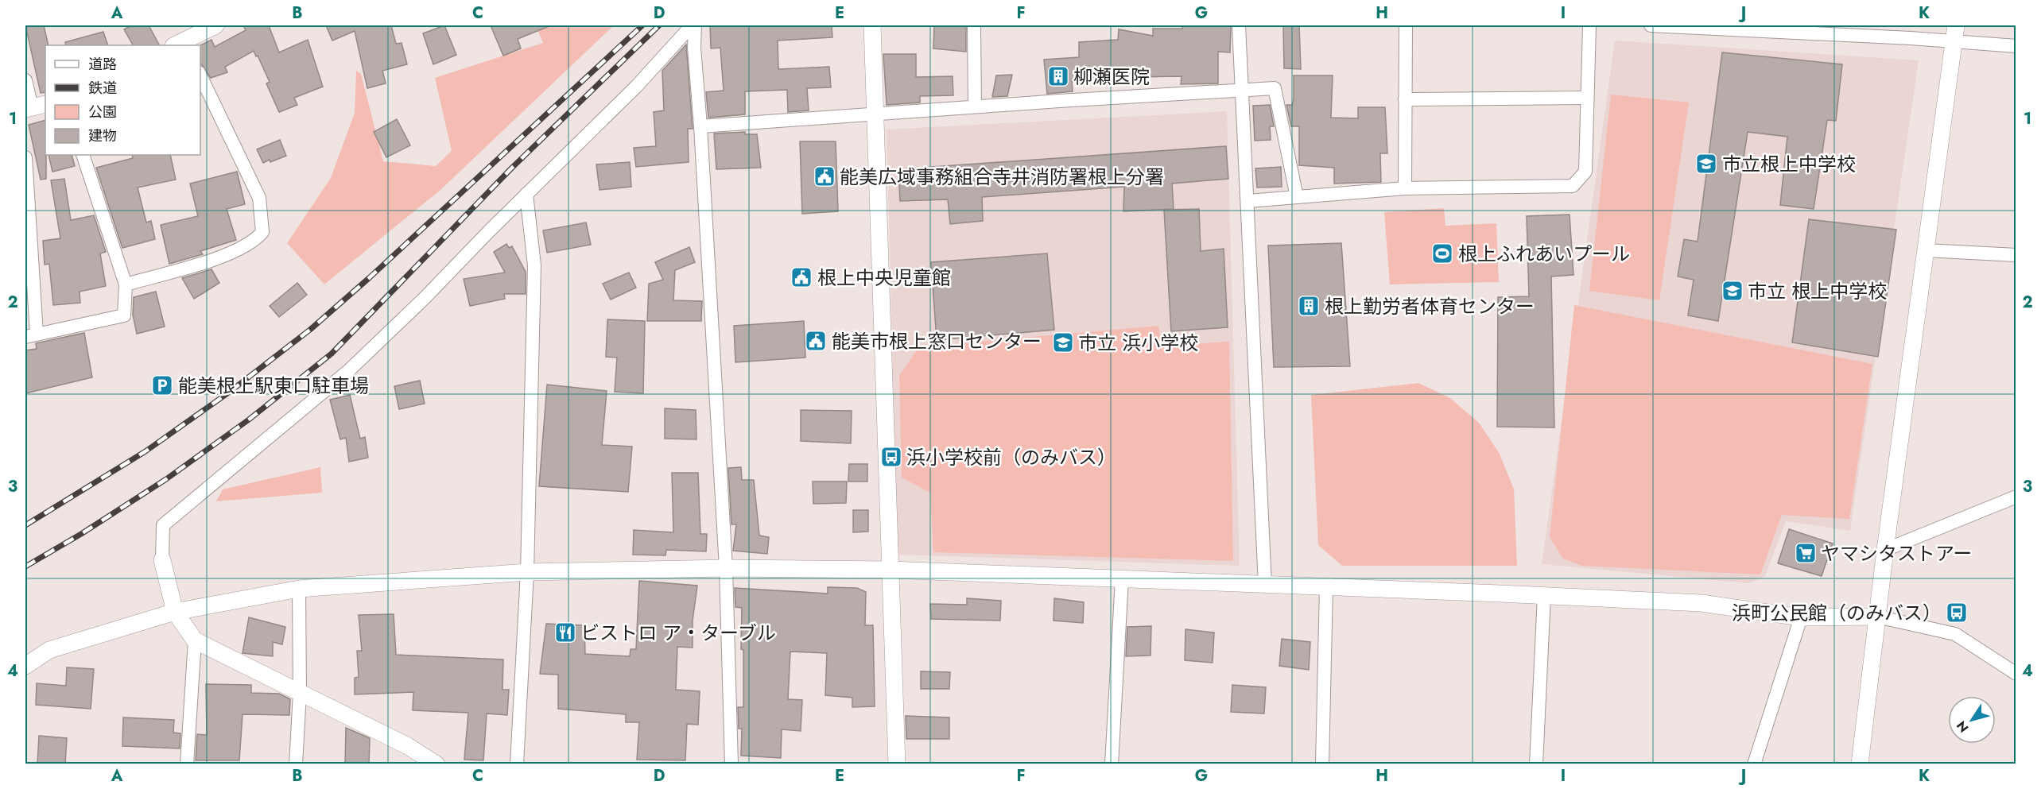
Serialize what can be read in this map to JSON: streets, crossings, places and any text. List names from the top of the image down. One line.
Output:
{"places":{"building":["柳瀬医院","根上勤労者体育センター"],"school or university":["市立根上中学校","市立 根上中学校","市立 浜小学校"],"public building":["能美広域事務組合寺井消防署根上分署","根上中央児童館","能美市根上窓口センター"],"sports":["根上ふれあいプール"],"parking":["能美根上駅東口駐車場"],"bus stop":["浜小学校前（のみバス）","浜町公民館（のみバス）"],"supermarket":["ヤマシタストアー"],"restaurant":["ビストロ ア・ターブル"]},"legend":["道路","鉄道","公園","建物"],"north":"bottom left","grid":{"columns":["A","B","C","D","E","F","G","H","I","J","K"],"rows":["1","2","3","4"]}}
